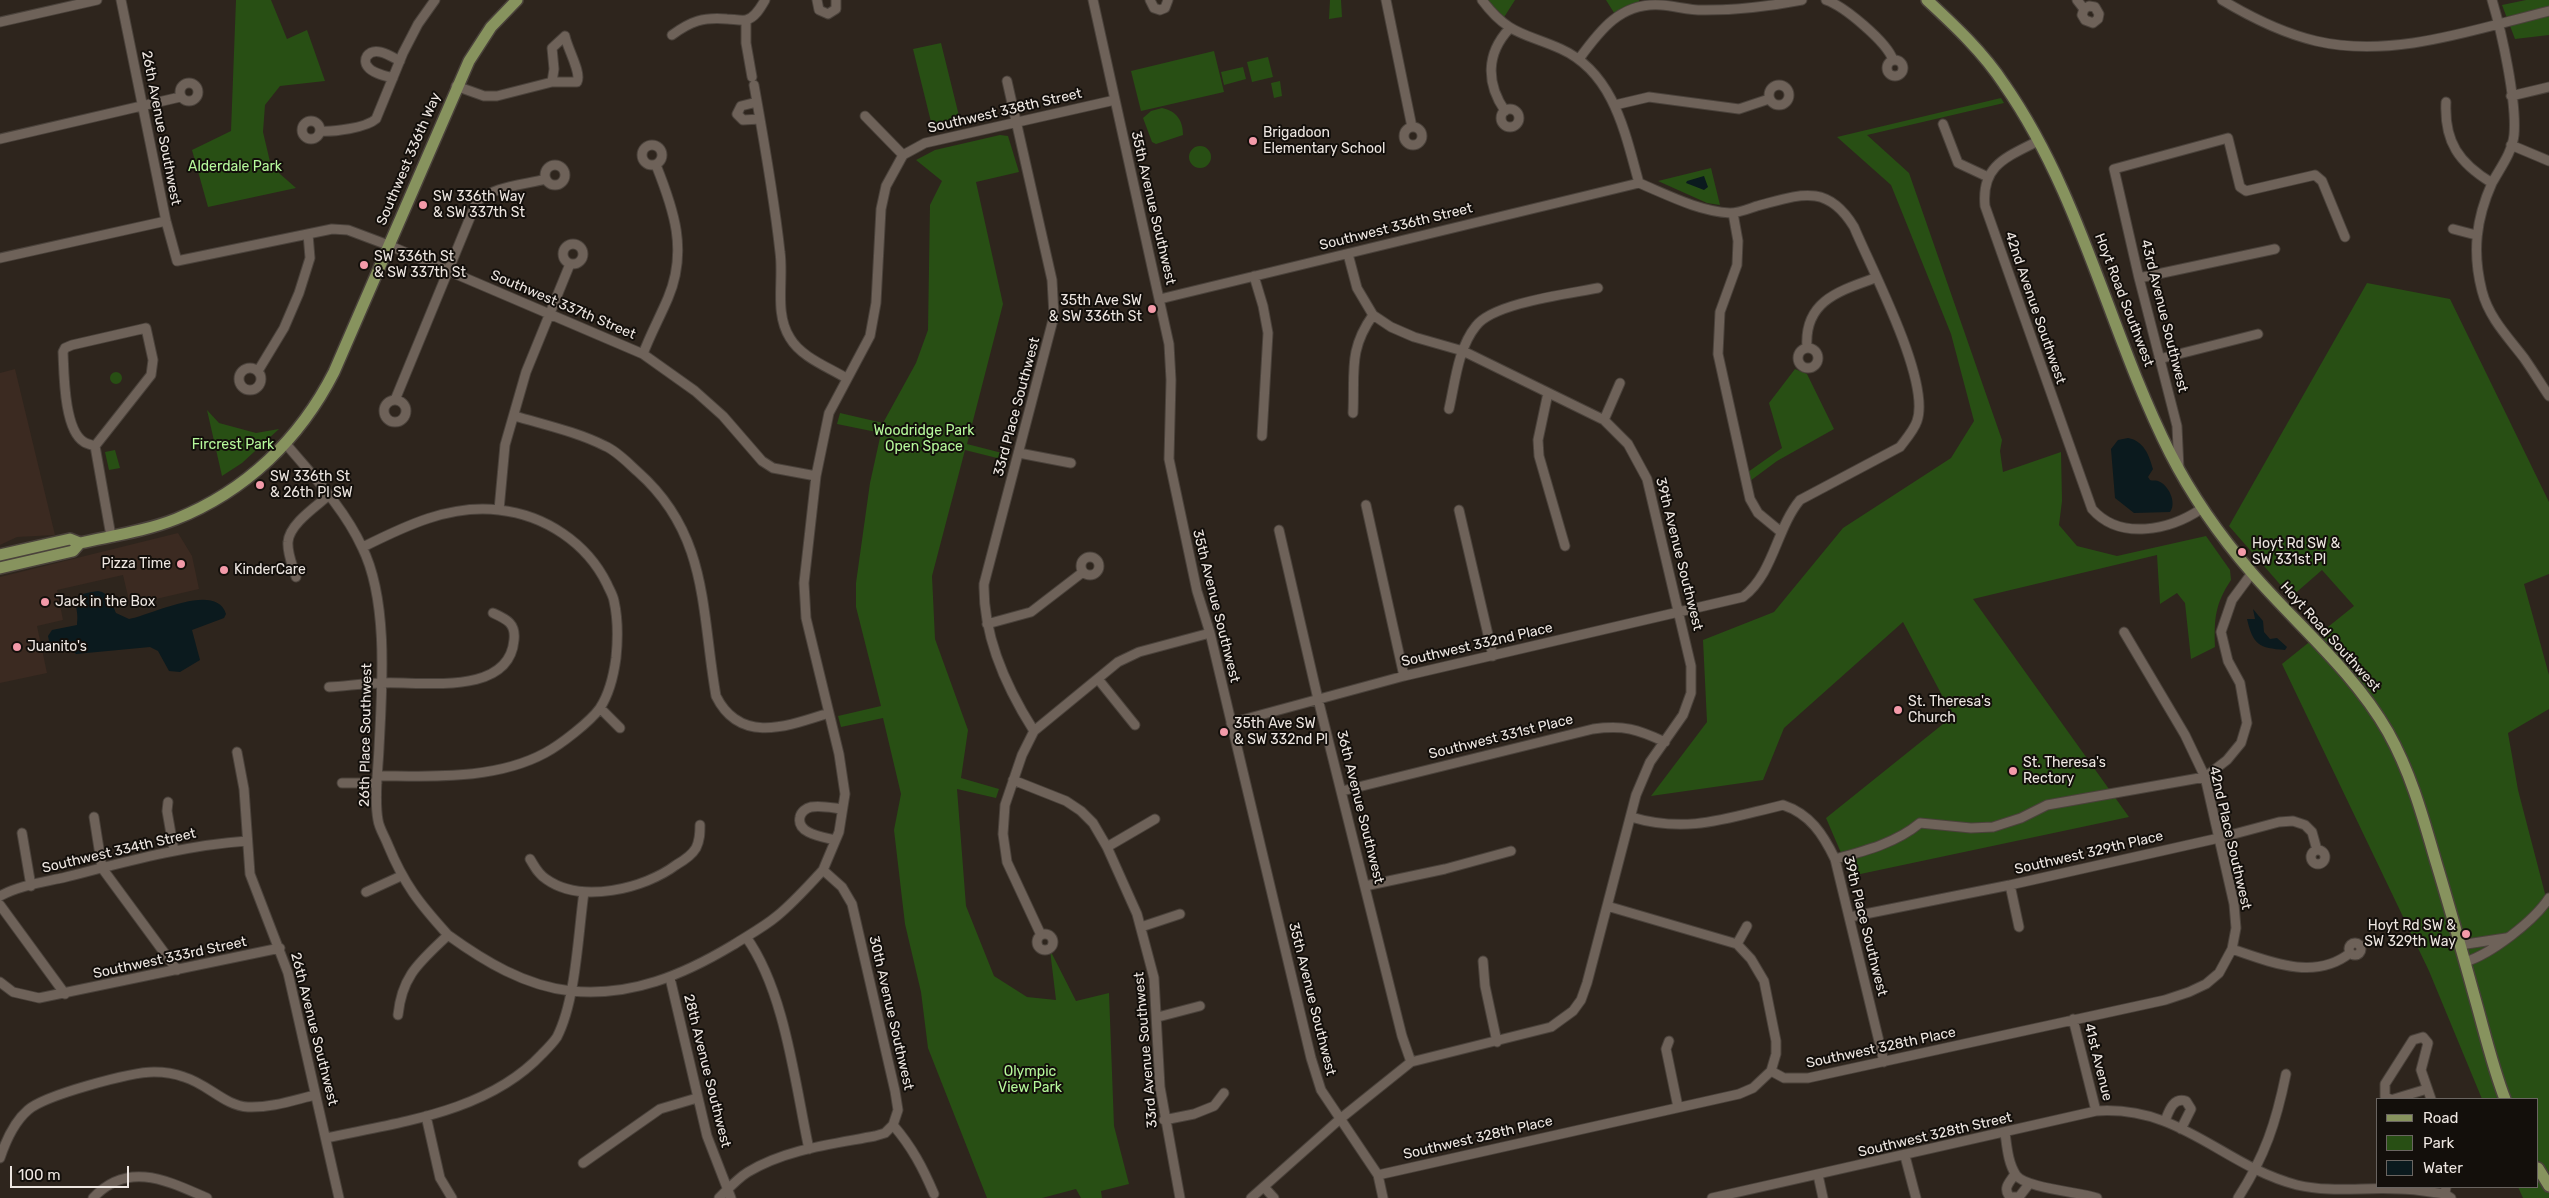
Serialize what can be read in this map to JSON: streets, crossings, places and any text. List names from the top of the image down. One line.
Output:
{"streets":{"main road":["Southwest 336th Way","Hoyt Road Southwest"],"street":["Southwest 338th Street","26th Avenue Southwest","35th Avenue Southwest","Southwest 336th Street","Southwest 337th Street","42nd Avenue Southwest","43rd Avenue Southwest","33rd Place Southwest","39th Avenue Southwest","Southwest 332nd Place","26th Place Southwest","Southwest 331st Place","36th Avenue Southwest","42nd Place Southwest","Southwest 334th Street","Southwest 329th Place","39th Place Southwest","Southwest 333rd Street","30th Avenue Southwest","Southwest 328th Place","33rd Avenue Southwest","41st Avenue","28th Avenue Southwest","Southwest 328th Street"]},"crossings":[["Southwest 338th Street","35th Avenue Southwest"],["Southwest 338th Street","33rd Place Southwest"],["26th Avenue Southwest","Southwest 337th Street"],["26th Avenue Southwest","Southwest 334th Street"],["26th Avenue Southwest","Southwest 333rd Street"],["Southwest 336th Way","Southwest 337th Street"],["Southwest 336th Way","26th Place Southwest"],["35th Avenue Southwest","Southwest 336th Street"],["35th Avenue Southwest","Southwest 332nd Place"],["35th Avenue Southwest","Southwest 328th Place"],["Hoyt Road Southwest","42nd Avenue Southwest"],["Hoyt Road Southwest","43rd Avenue Southwest"],["39th Avenue Southwest","Southwest 332nd Place"],["39th Avenue Southwest","Southwest 331st Place"],["39th Avenue Southwest","36th Avenue Southwest"],["39th Avenue Southwest","39th Place Southwest"],["Southwest 332nd Place","36th Avenue Southwest"],["Southwest 331st Place","36th Avenue Southwest"],["42nd Place Southwest","Southwest 329th Place"],["42nd Place Southwest","Southwest 328th Place"],["Southwest 329th Place","39th Place Southwest"],["39th Place Southwest","Southwest 328th Place"],["Southwest 328th Place","41st Avenue"],["41st Avenue","Southwest 328th Street"]],"parks":["Alderdale Park","Woodridge Park Open Space","Fircrest Park","Olympic View Park"],"places":["Brigadoon Elementary School","SW 336th Way & SW 337th St","SW 336th St & SW 337th St","35th Ave SW & SW 336th St","SW 336th St & 26th Pl SW","Hoyt Rd SW & SW 331st Pl","Pizza Time","KinderCare","Jack in the Box","Juanito's","St. Theresa's Church","35th Ave SW & SW 332nd Pl","St. Theresa's Rectory","Hoyt Rd SW & SW 329th Way"],"legend":["Road","Park","Water"],"scale_bar":"100 m"}
